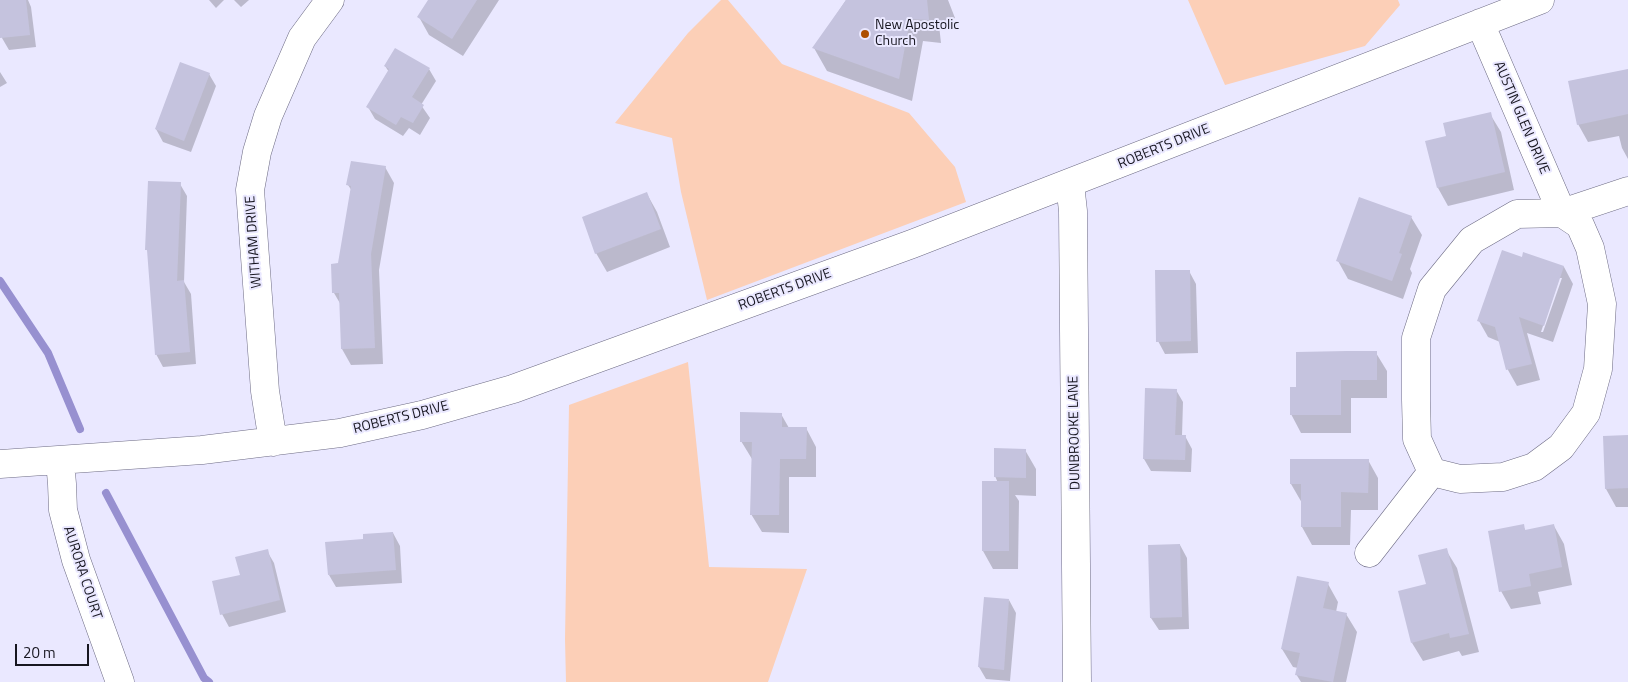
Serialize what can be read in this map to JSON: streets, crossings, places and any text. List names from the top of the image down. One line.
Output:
{"streets":{"street":["AUSTIN GLEN DRIVE","ROBERTS DRIVE","WITHAM DRIVE","DUNBROOKE LANE","AURORA COURT"]},"crossings":[["AUSTIN GLEN DRIVE","ROBERTS DRIVE"],["ROBERTS DRIVE","WITHAM DRIVE"],["ROBERTS DRIVE","DUNBROOKE LANE"],["ROBERTS DRIVE","AURORA COURT"]],"places":["New Apostolic Church"],"scale_bar":"20 m"}
